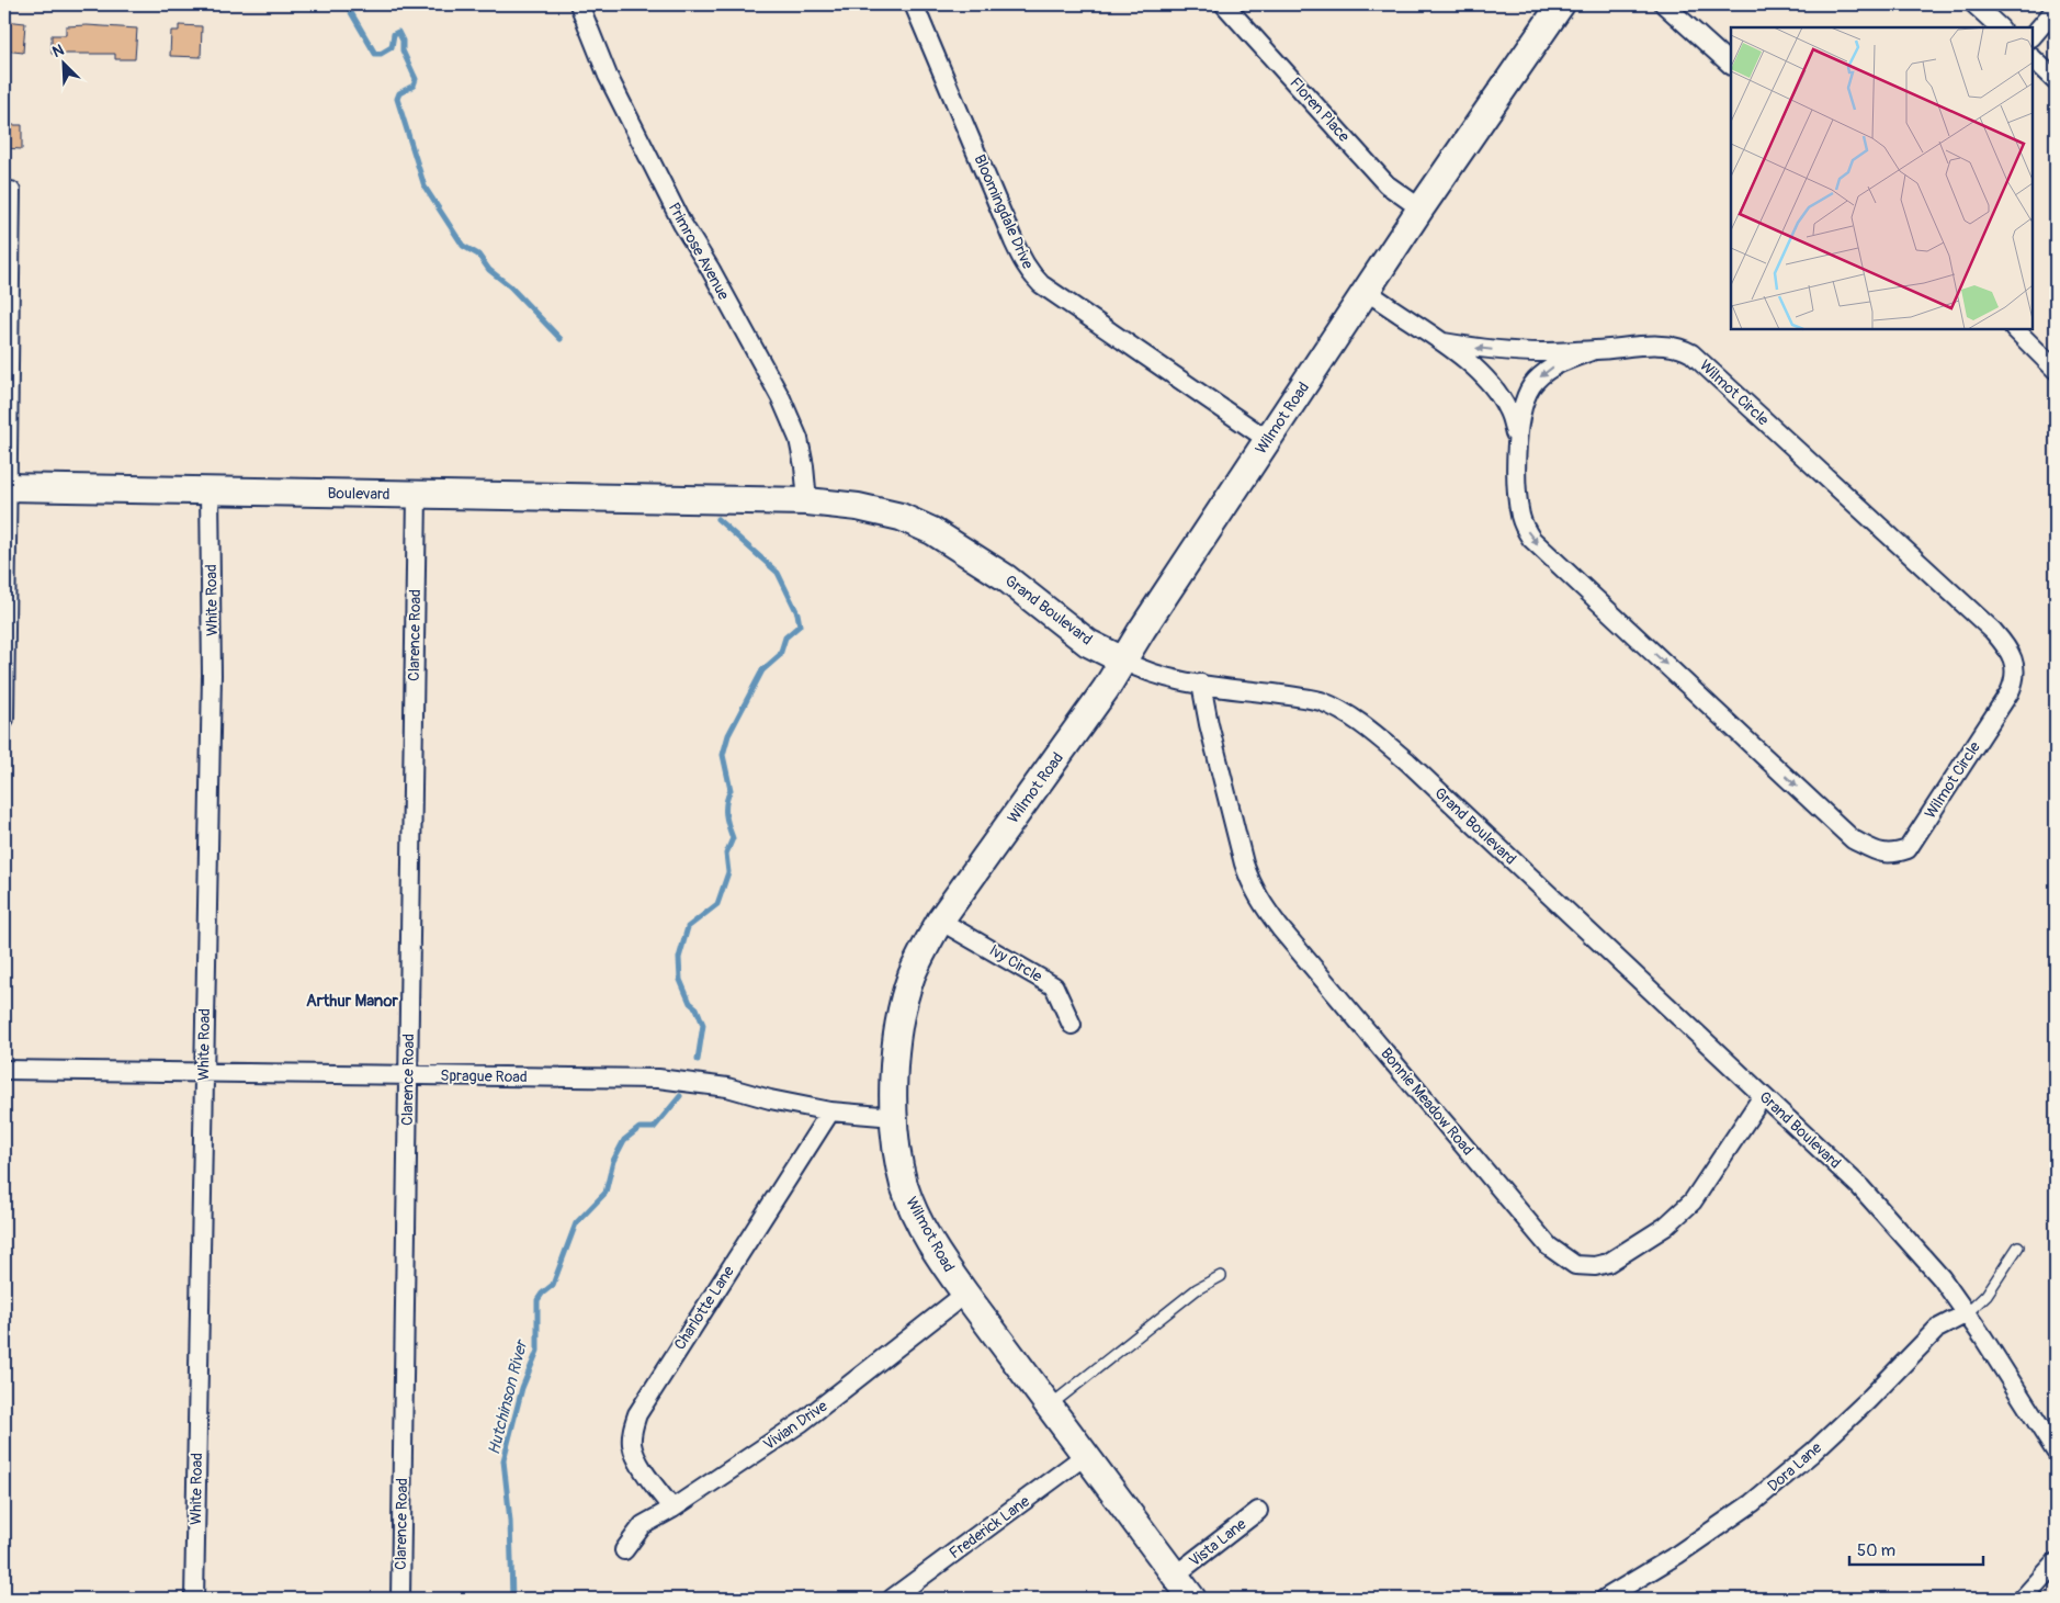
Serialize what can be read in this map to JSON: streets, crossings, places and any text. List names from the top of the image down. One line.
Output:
{"streets":{"street":["Floren Place","Bloomingdale Drive","Primrose Avenue","Wilmot Circle","Wilmot Road","Boulevard","White Road","Grand Boulevard","Clarence Road","Ivy Circle","Sprague Road","Bonnie Meadow Road","Charlotte Lane","Vivian Drive","Dora Lane","Frederick Lane","Vista Lane"]},"crossings":[["Floren Place","Wilmot Road"],["Bloomingdale Drive","Wilmot Road"],["Primrose Avenue","Grand Boulevard"],["Wilmot Circle","Wilmot Road"],["Wilmot Road","Grand Boulevard"],["Wilmot Road","Ivy Circle"],["Wilmot Road","Sprague Road"],["Wilmot Road","Vivian Drive"],["Wilmot Road","Frederick Lane"],["Wilmot Road","Vista Lane"],["Boulevard","White Road"],["Boulevard","Grand Boulevard"],["Boulevard","Clarence Road"],["White Road","Sprague Road"],["Grand Boulevard","Bonnie Meadow Road"],["Grand Boulevard","Dora Lane"],["Clarence Road","Sprague Road"],["Sprague Road","Charlotte Lane"],["Charlotte Lane","Vivian Drive"]],"districts":["Arthur Manor"],"water":["Hutchinson River"],"scale_bar":"50 m","north":"top left"}
